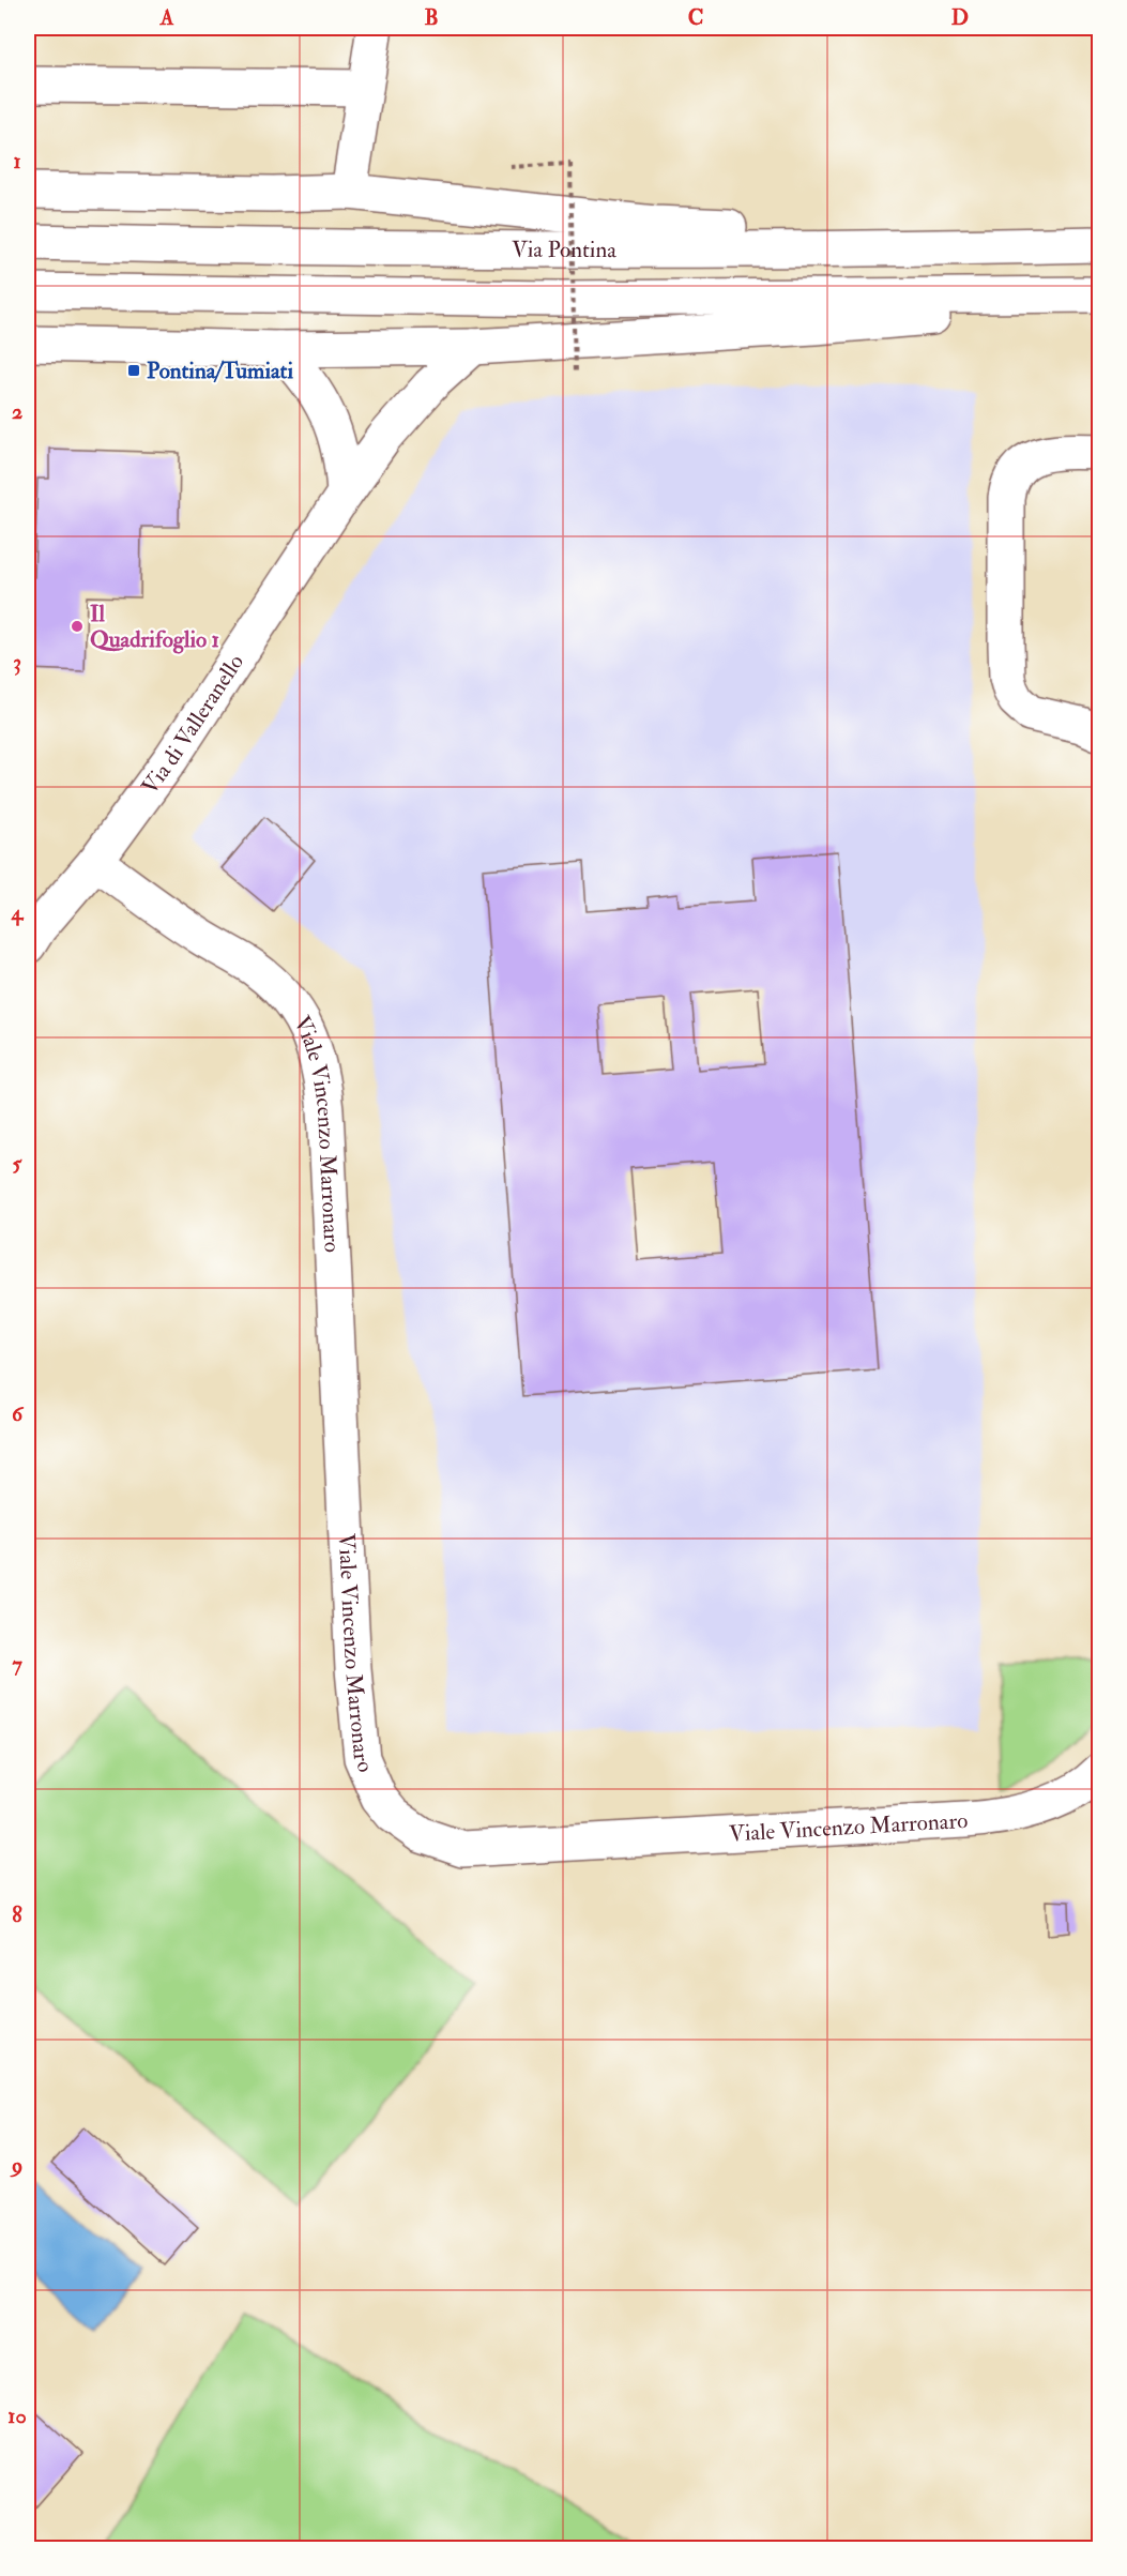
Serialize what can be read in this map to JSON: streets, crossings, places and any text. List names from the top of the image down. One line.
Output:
{"streets":{"main road":["Via Pontina","Via di Valleranello","Viale Vincenzo Marronaro"]},"crossings":[["Via di Valleranello","Viale Vincenzo Marronaro"]],"places":{"transit":["Pontina/Tumiati"],"other":["Il Quadrifoglio 1"]},"grid":{"columns":["A","B","C","D"],"rows":["1","2","3","4","5","6","7","8","9","10"]}}
